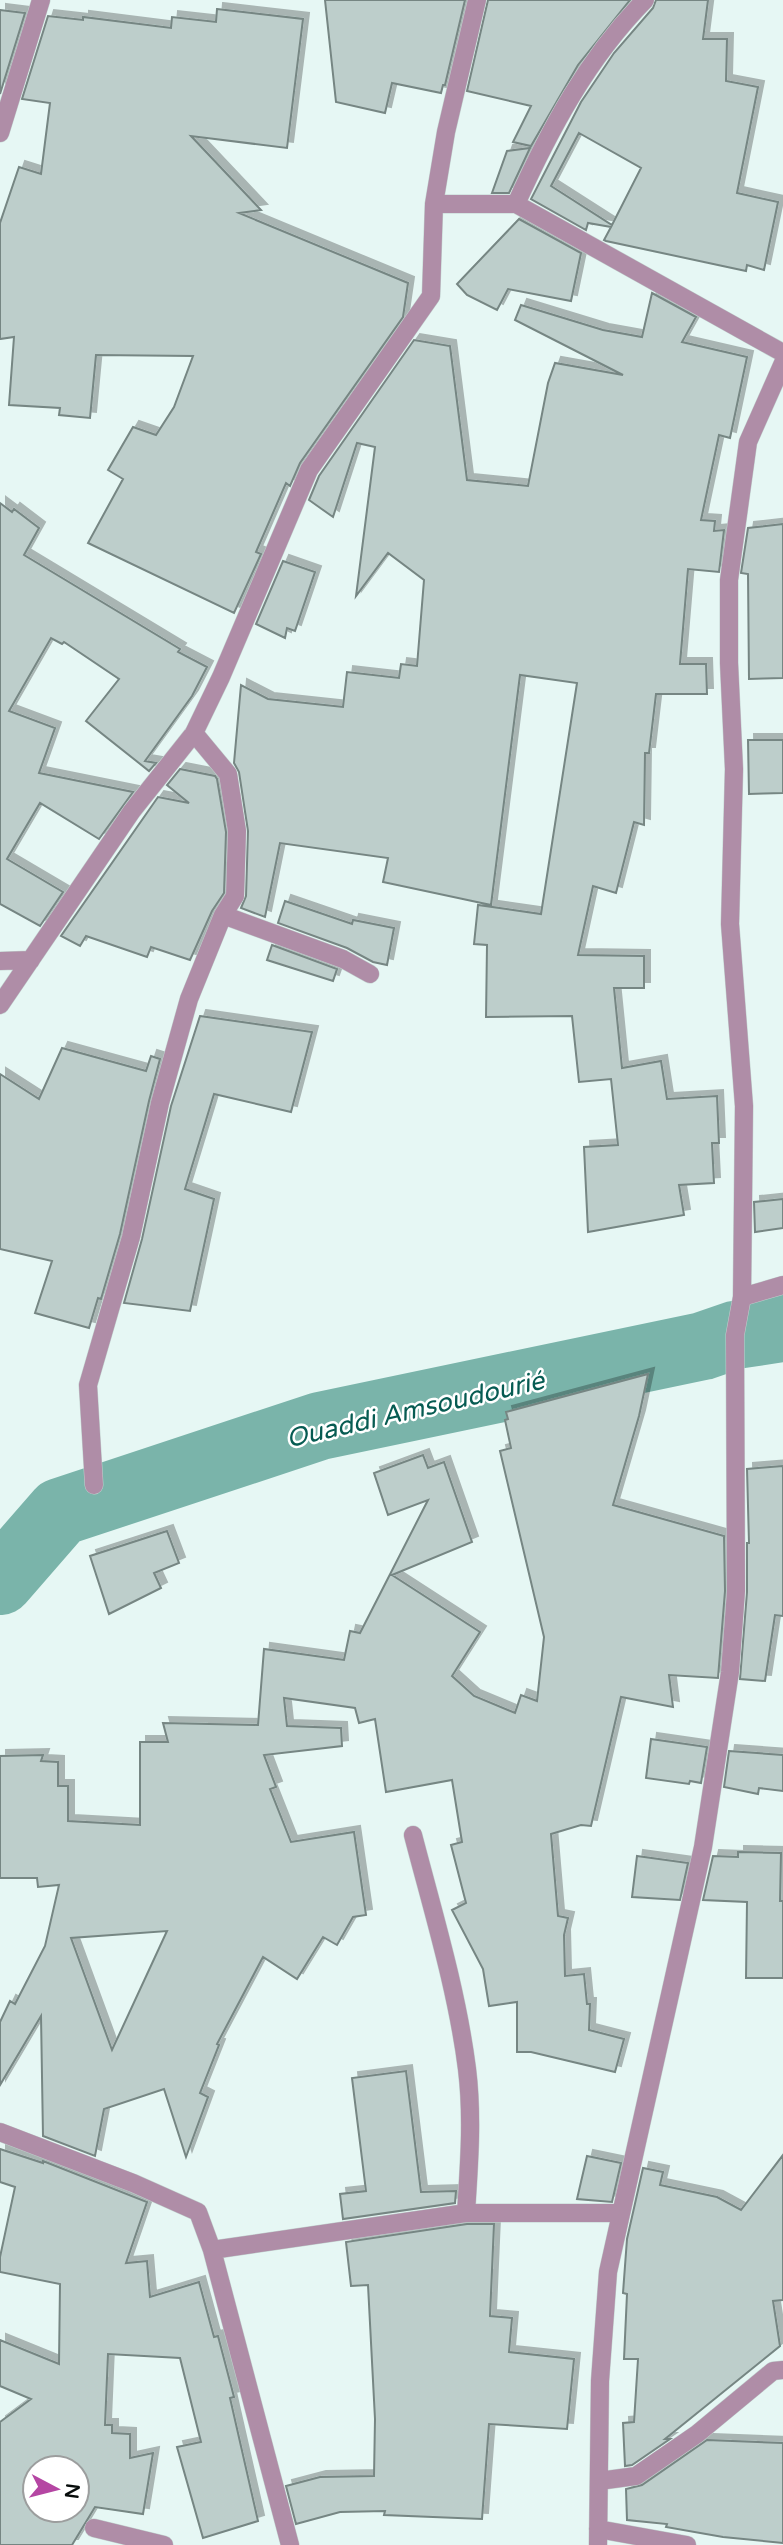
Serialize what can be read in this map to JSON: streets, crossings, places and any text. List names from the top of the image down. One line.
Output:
{"water":["Ouaddi Amsoudourié"],"north":"right"}
